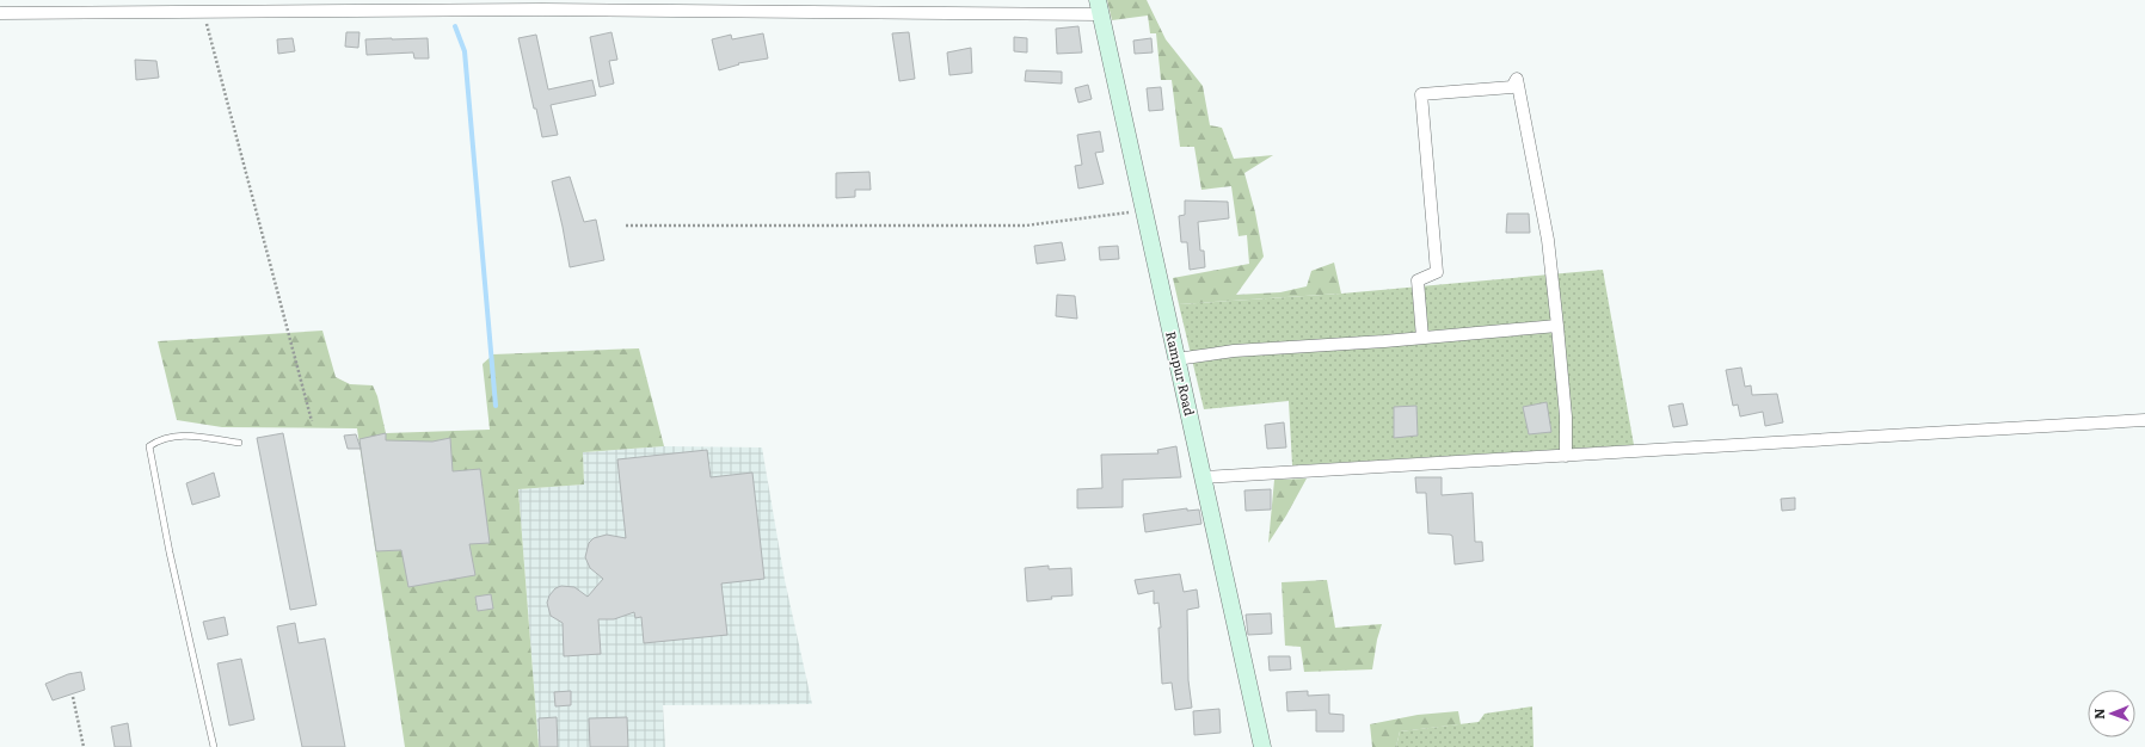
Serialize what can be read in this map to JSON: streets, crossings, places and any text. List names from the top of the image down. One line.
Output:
{"streets":{"main road":["Rampur Road"]},"north":"left"}
